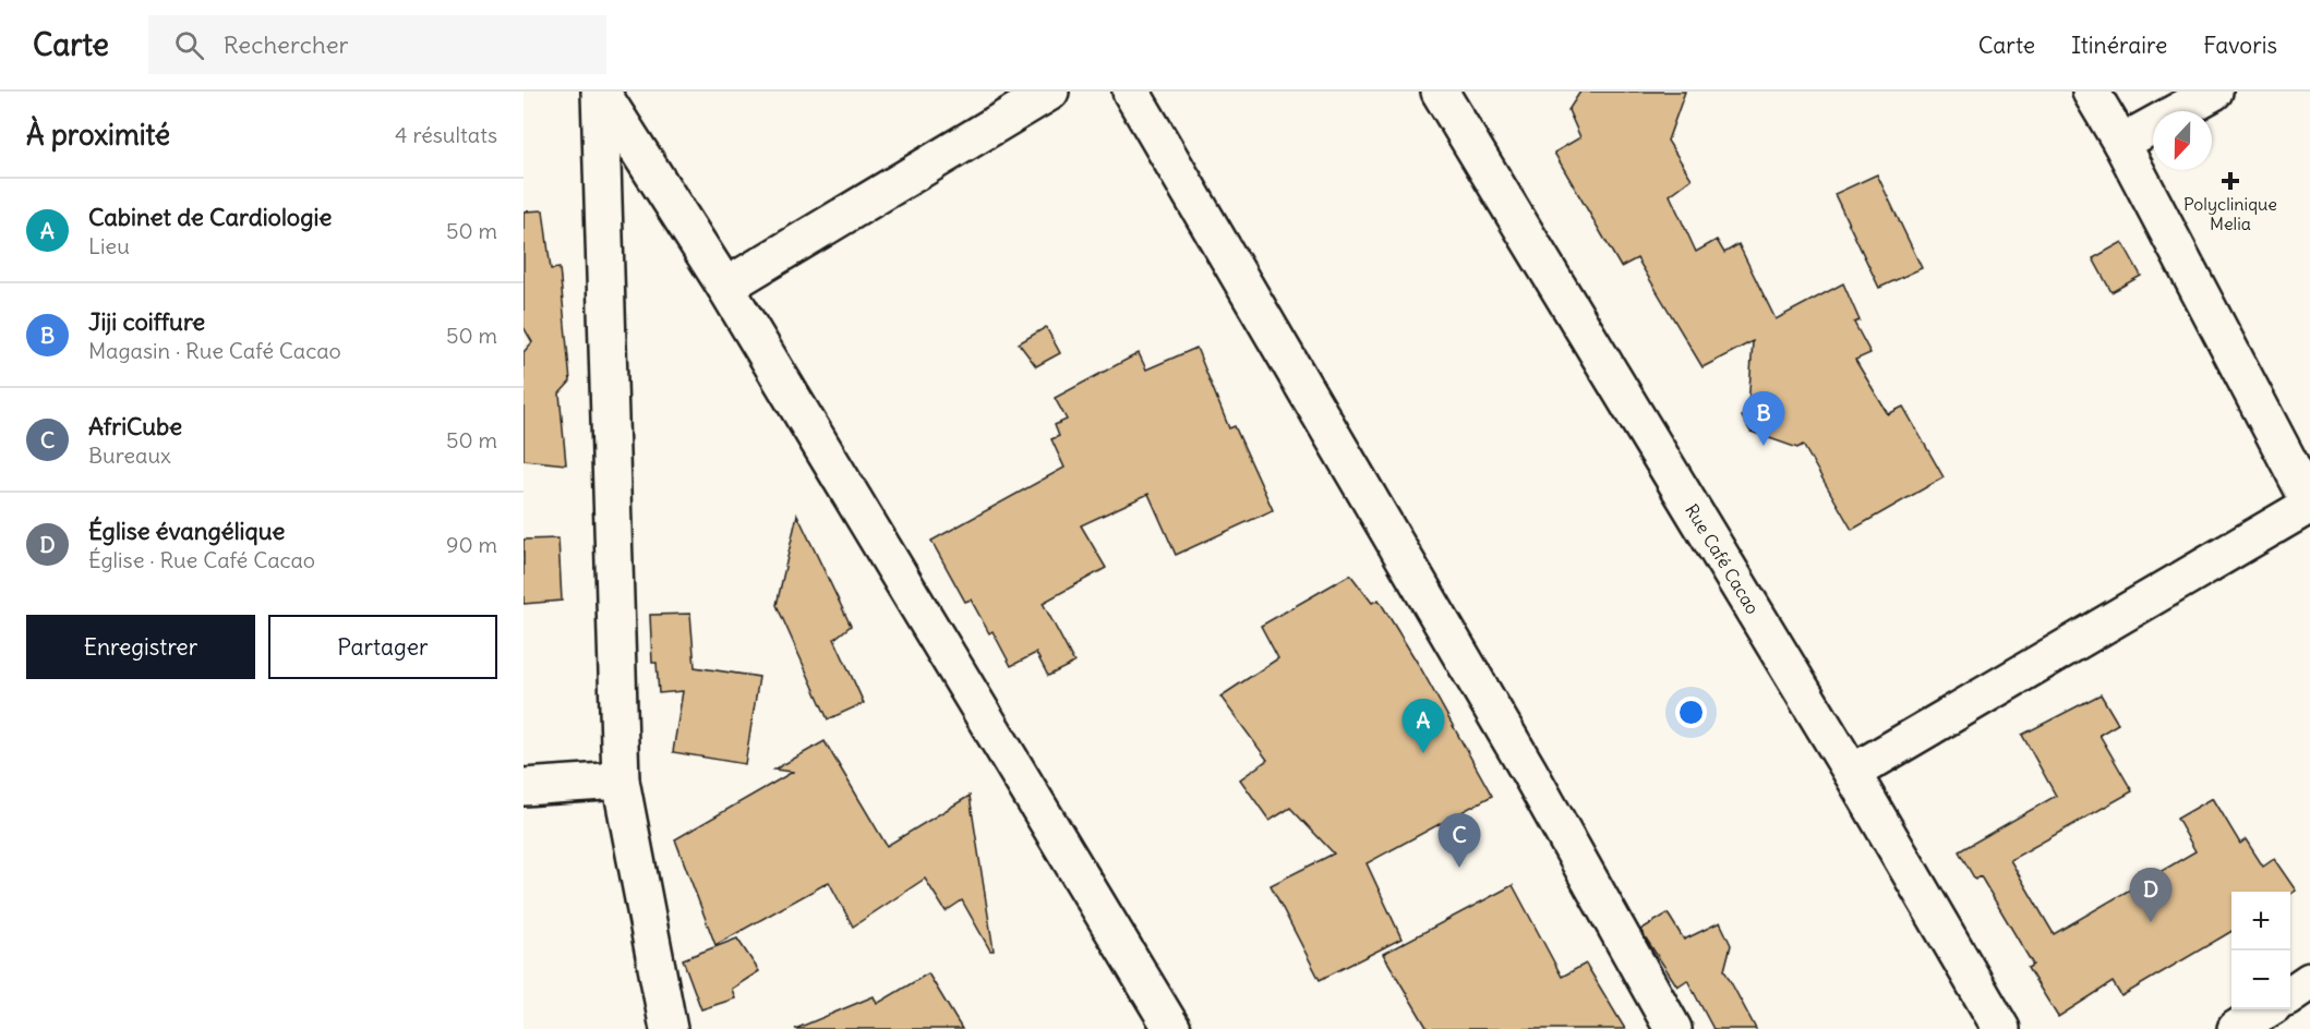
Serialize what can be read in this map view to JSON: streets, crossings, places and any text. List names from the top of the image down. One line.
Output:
{"streets":{"street":["Rue Café Cacao"]},"places":{"health":["Polyclinique Melia"]},"north":"bottom","page":{"header":"Carte","search":"Rechercher","nav":["Carte","Itinéraire","Favoris"],"heading":["À proximité","4 résultats"],"list":[{"mark":"A","name":"Cabinet de Cardiologie","note":"Lieu","value":"50 m"},{"mark":"B","name":"Jiji coiffure","note":"Magasin · Rue Café Cacao","value":"50 m"},{"mark":"C","name":"AfriCube","note":"Bureaux","value":"50 m"},{"mark":"D","name":"Église évangélique","note":"Église · Rue Café Cacao","value":"90 m"}],"pins":["B","A","C","D"],"buttons":["Enregistrer","Partager"],"map_buttons":["+","−"]}}
